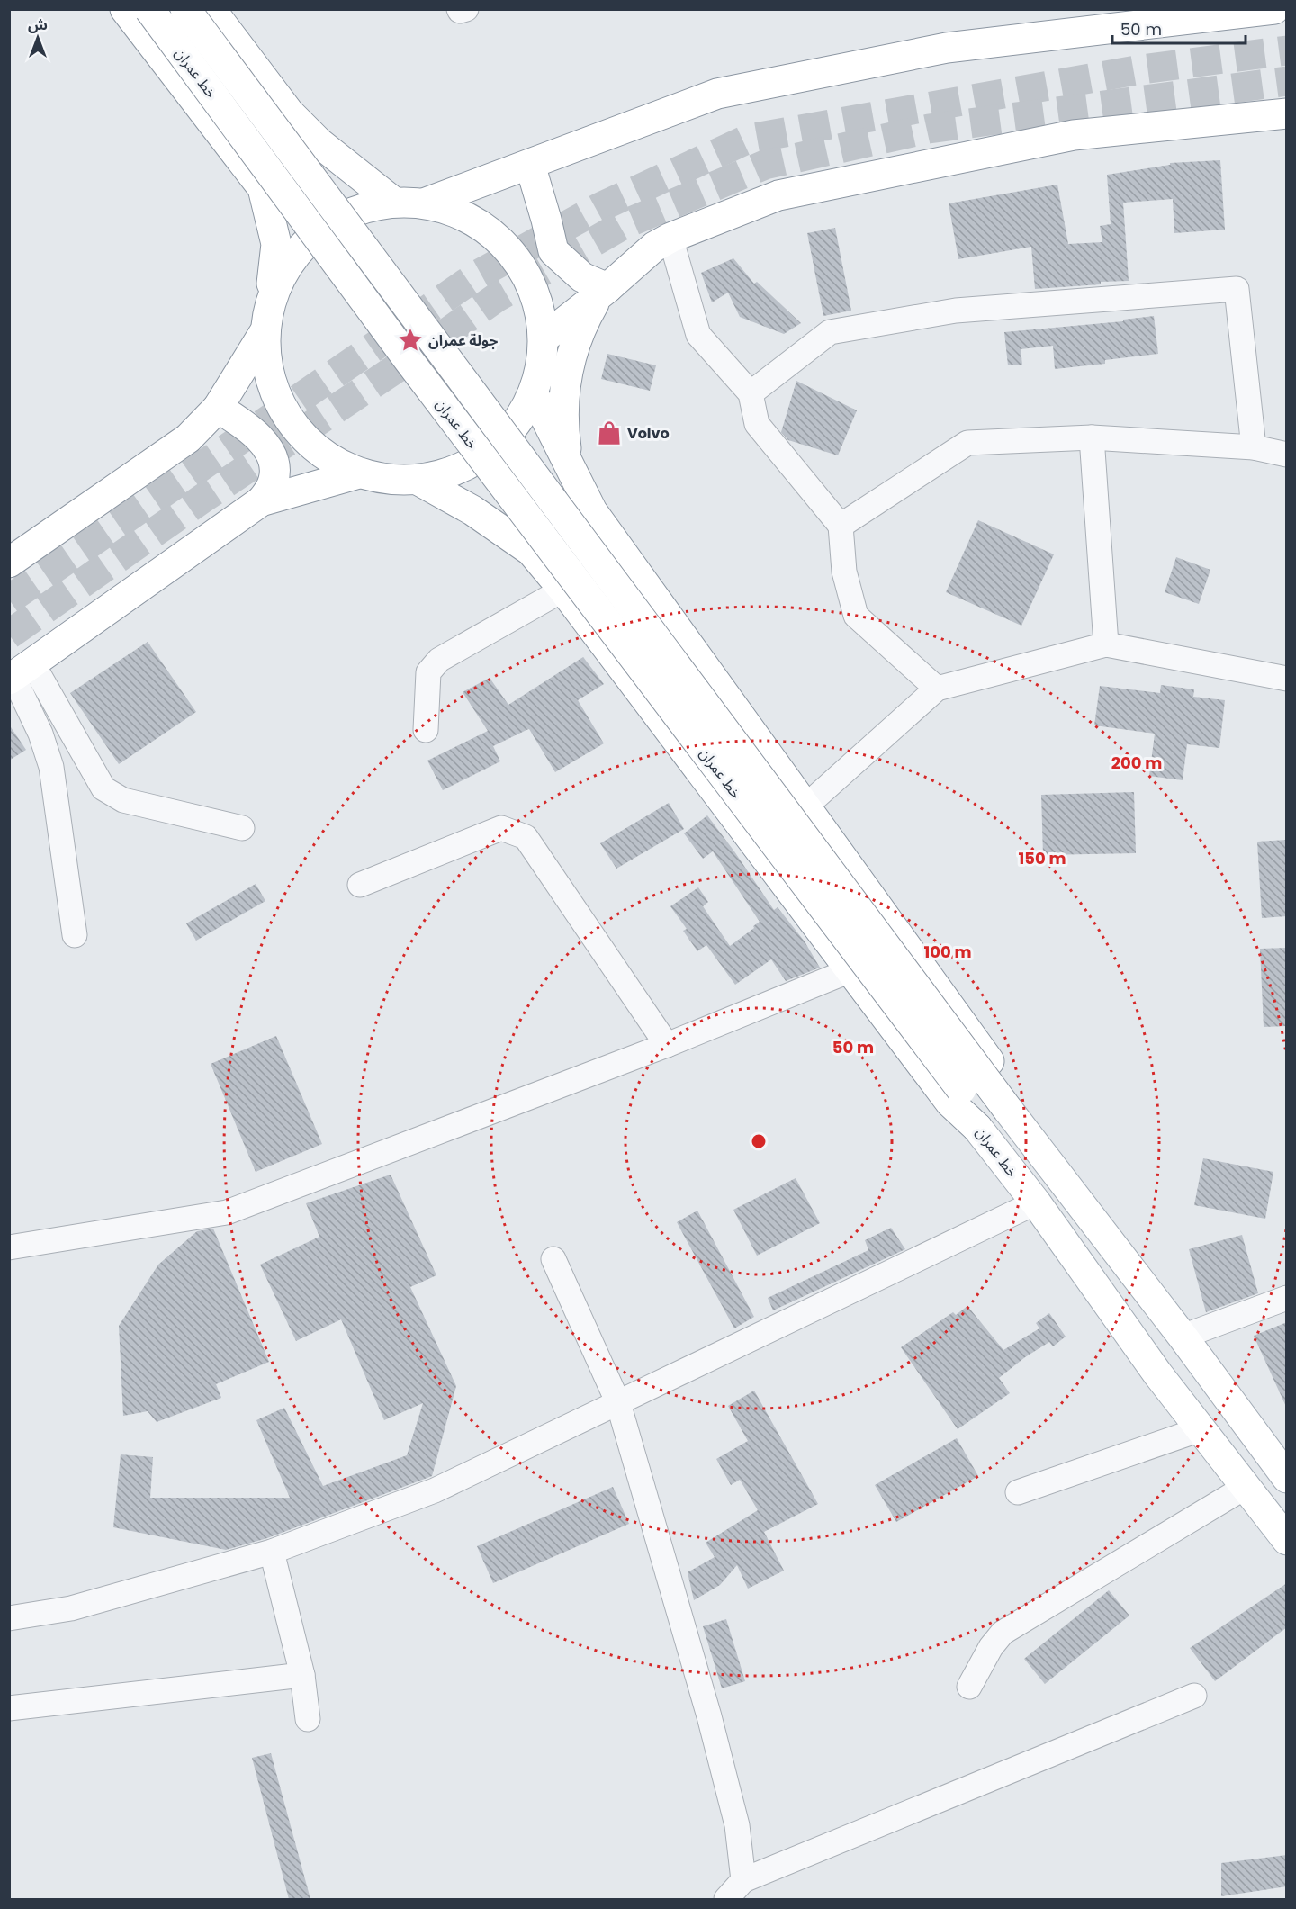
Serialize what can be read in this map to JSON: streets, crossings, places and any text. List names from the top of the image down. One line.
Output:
{"streets":{"main road":["خط عمران"]},"places":{"place":["جولة عمران"],"shop":["Volvo"]},"scale_bar":"50 m","north":"top","rings":["200 m","150 m","100 m","50 m"]}
